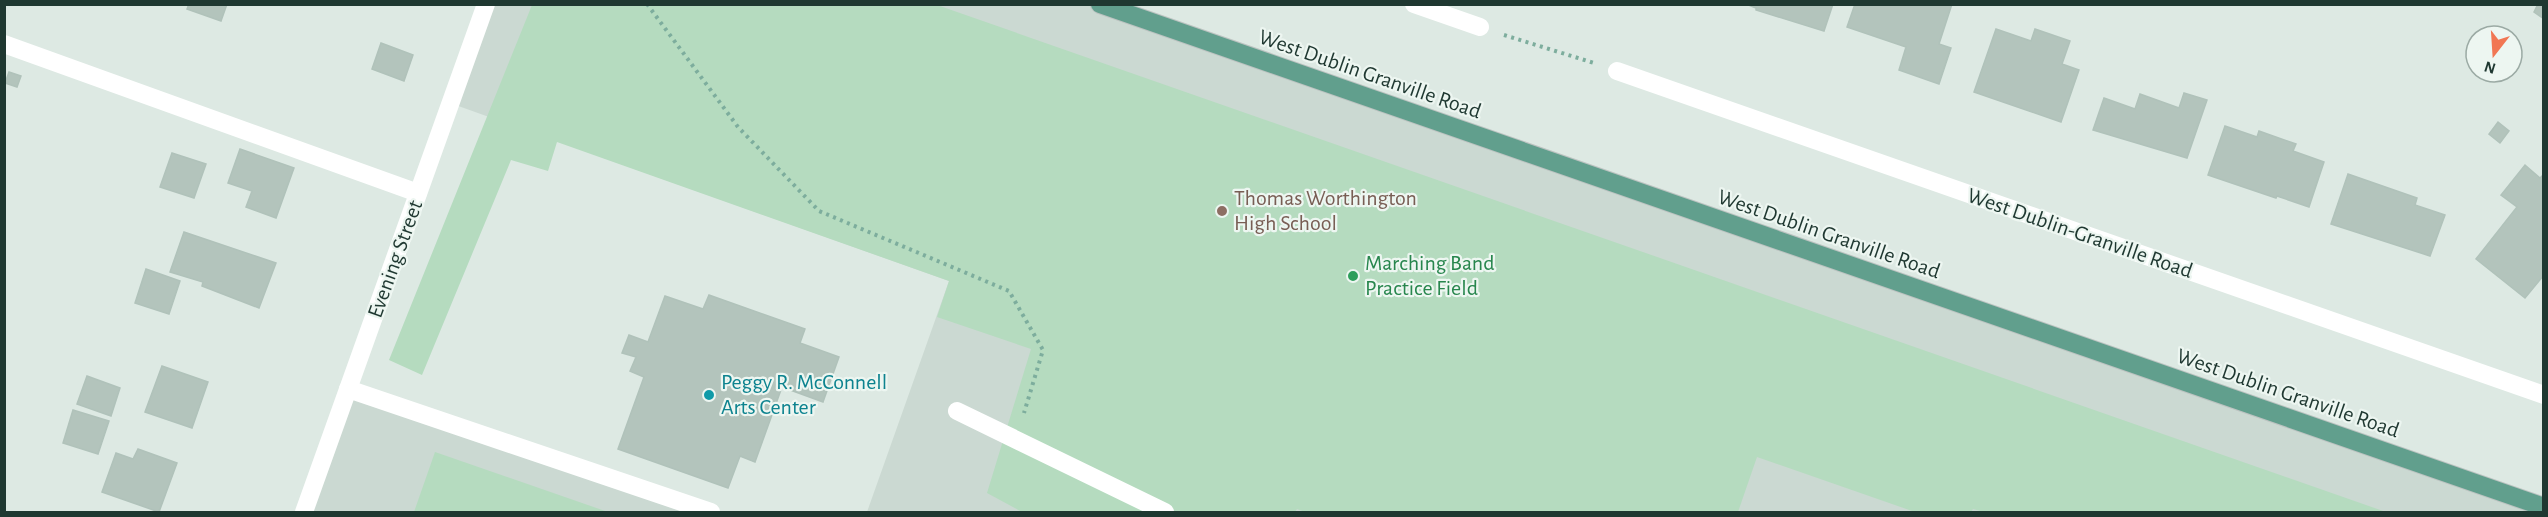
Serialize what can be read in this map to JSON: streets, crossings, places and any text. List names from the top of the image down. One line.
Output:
{"streets":{"main road":["West Dublin Granville Road"],"street":["West Dublin-Granville Road","Evening Street"]},"places":["Thomas Worthington High School","Marching Band Practice Field","Peggy R. McConnell Arts Center"],"north":"bottom"}
